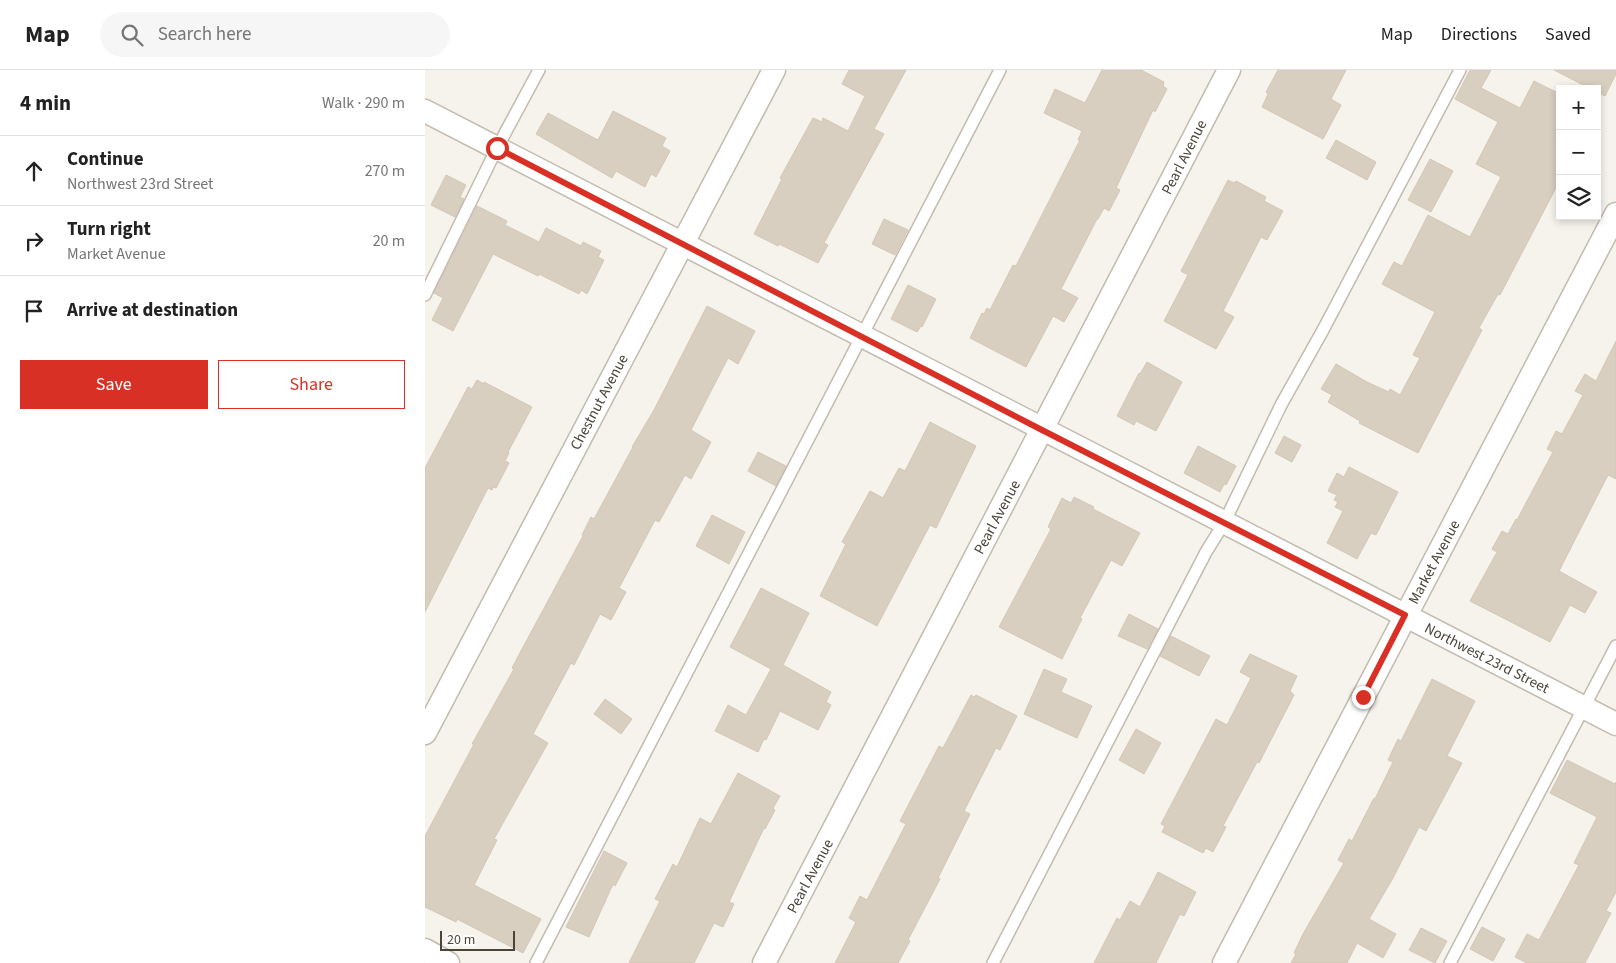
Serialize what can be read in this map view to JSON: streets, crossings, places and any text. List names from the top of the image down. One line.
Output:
{"streets":{"street":["Pearl Avenue","Chestnut Avenue","Market Avenue","Northwest 23rd Street"]},"crossings":[["Pearl Avenue","Northwest 23rd Street"],["Chestnut Avenue","Northwest 23rd Street"],["Market Avenue","Northwest 23rd Street"]],"scale_bar":"20 m","page":{"header":"Map","search":"Search here","nav":["Map","Directions","Saved"],"heading":["4 min","Walk · 290 m"],"map_buttons":["+","−"],"list":[["Continue","Northwest 23rd Street","270 m"],["Turn right","Market Avenue","20 m"],"Arrive at destination"],"buttons":["Save","Share"],"scale":"20 m"}}
